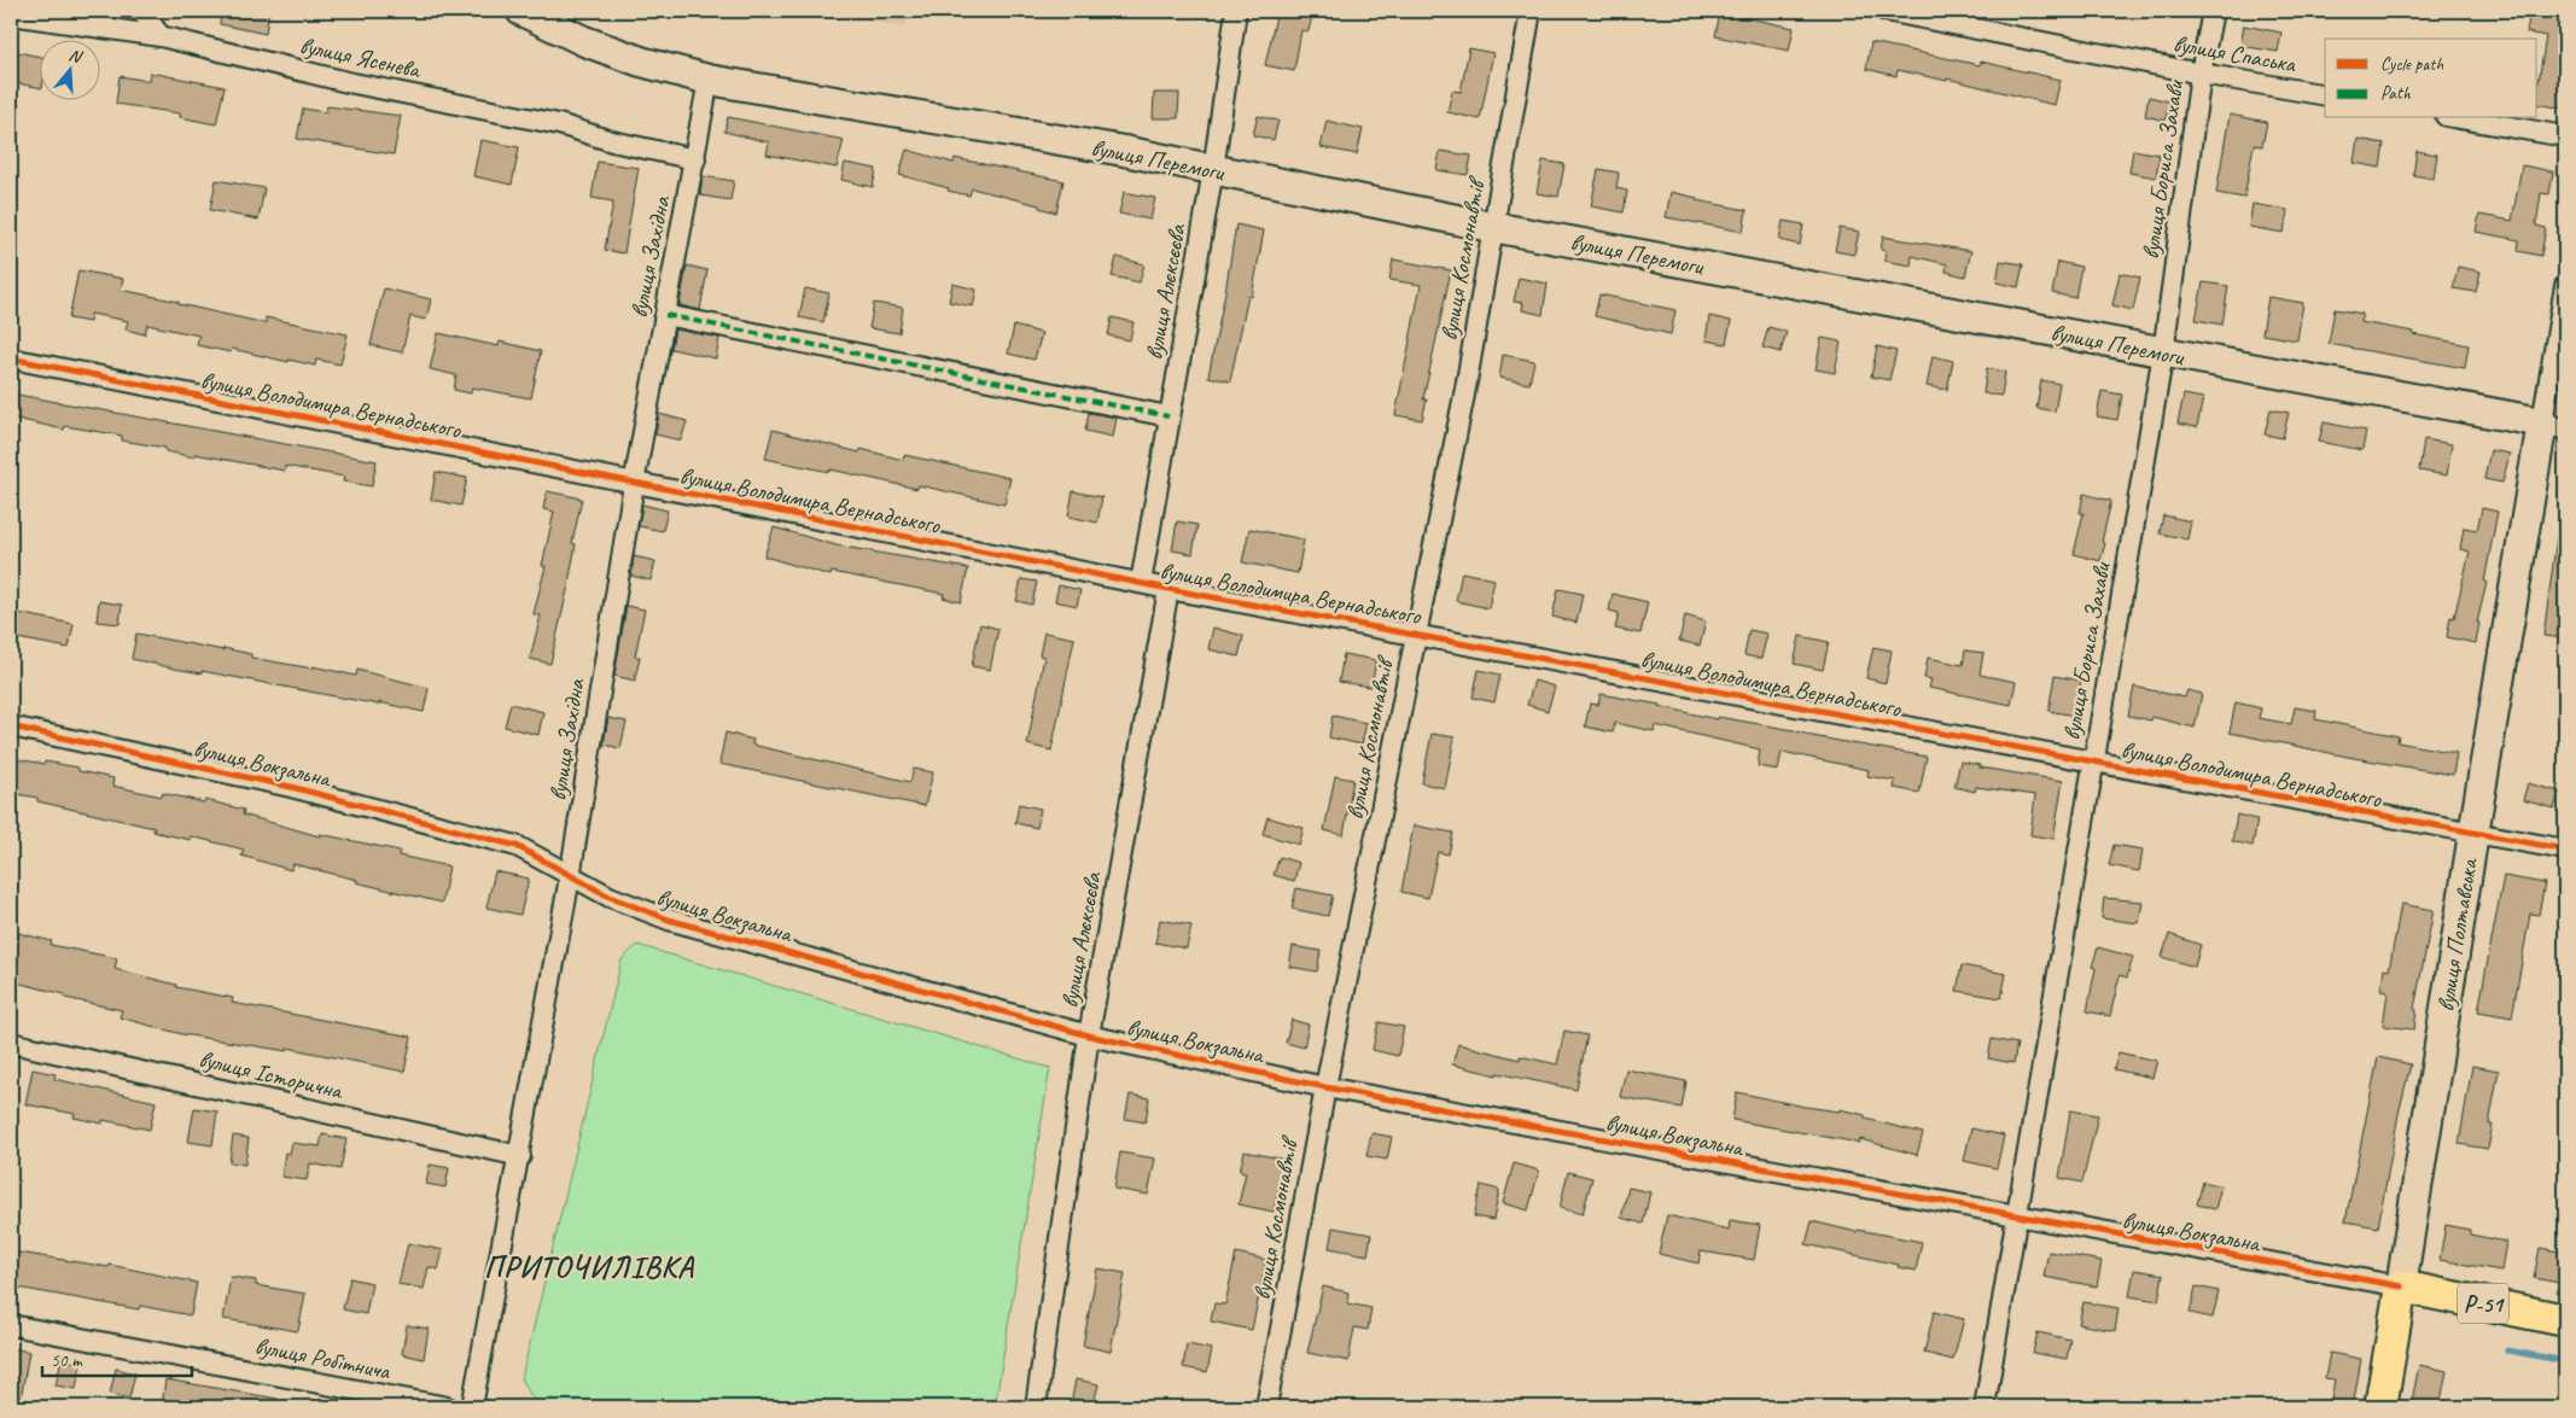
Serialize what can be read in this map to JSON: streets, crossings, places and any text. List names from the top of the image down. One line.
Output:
{"streets":{"main road":["вулиця Перемоги","вулиця Вокзальна","вулиця Полтавська","Р-51"],"street":["вулиця Спаська","вулиця Ясенева","вулиця Бориса Захави","вулиця Західна","вулиця Космонавтів","вулиця Алєксєєва","вулиця Володимира Вернадського","вулиця Історична","вулиця Робітнича"]},"crossings":[["вулиця Спаська","вулиця Бориса Захави"],["вулиця Ясенева","вулиця Західна"],["вулиця Перемоги","вулиця Бориса Захави"],["вулиця Перемоги","вулиця Західна"],["вулиця Перемоги","вулиця Космонавтів"],["вулиця Перемоги","вулиця Алєксєєва"],["вулиця Перемоги","вулиця Полтавська"],["вулиця Бориса Захави","вулиця Володимира Вернадського"],["вулиця Бориса Захави","вулиця Вокзальна"],["вулиця Західна","вулиця Володимира Вернадського"],["вулиця Західна","вулиця Вокзальна"],["вулиця Західна","вулиця Історична"],["вулиця Космонавтів","вулиця Володимира Вернадського"],["вулиця Космонавтів","вулиця Вокзальна"],["вулиця Алєксєєва","вулиця Володимира Вернадського"],["вулиця Алєксєєва","вулиця Вокзальна"],["вулиця Володимира Вернадського","вулиця Полтавська"],["вулиця Вокзальна","вулиця Полтавська"]],"districts":["ПРИТОЧИЛІВКА"],"legend":["Cycle path","Path"],"scale_bar":"50 m","north":"top"}
